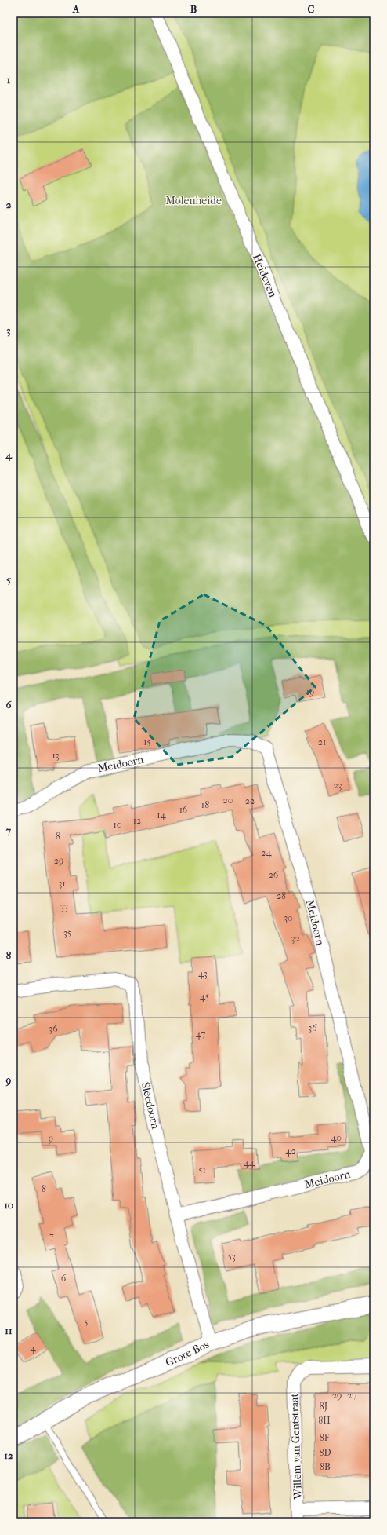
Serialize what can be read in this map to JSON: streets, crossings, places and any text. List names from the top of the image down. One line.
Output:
{"streets":{"street":["Heideven","Meidoorn","Sleedoorn","Grote Bos","Willem van Gentstraat"]},"crossings":[["Meidoorn","Sleedoorn"],["Sleedoorn","Grote Bos"]],"parks":["Molenheide"],"house_numbers":["19","15","21","13","23","20","22","18","16","14","12","10","8","24","29","26","31","28","33","30","35","32","43","45","36","36","47","40","9","42","44","51","8","7","53","6","5","4","29","27","8J","8H","8F","8D","8B"],"grid":{"columns":["A","B","C"],"rows":["1","2","3","4","5","6","7","8","9","10","11","12"]}}
